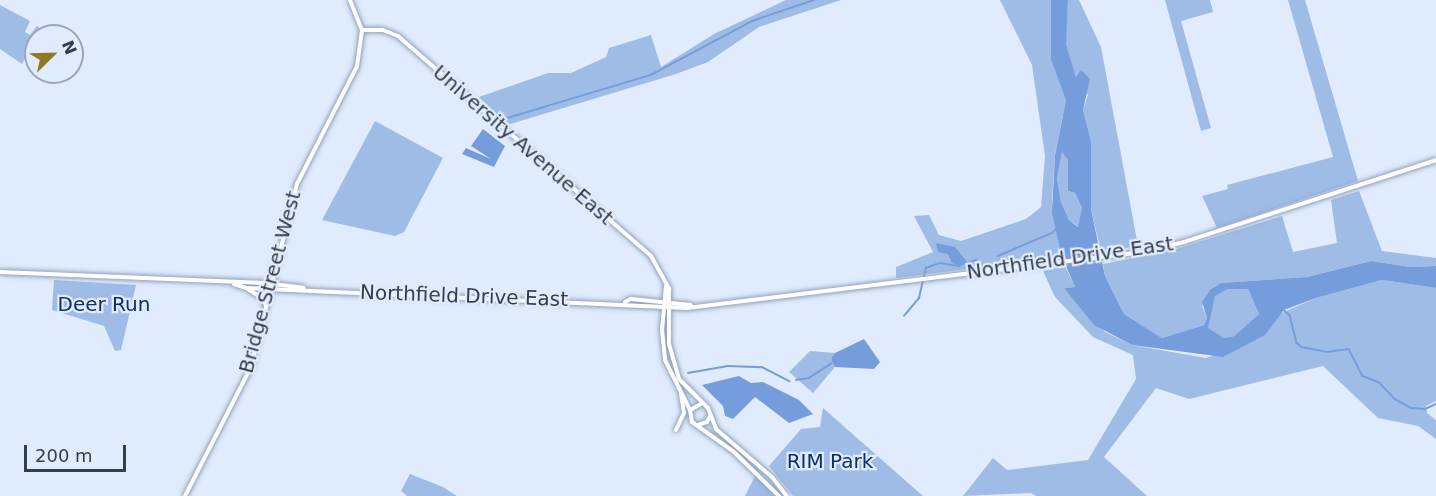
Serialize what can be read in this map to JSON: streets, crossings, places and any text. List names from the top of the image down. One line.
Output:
{"streets":{"main road":["University Avenue East","Northfield Drive East","Bridge Street West"]},"crossings":[["University Avenue East","Northfield Drive East"],["University Avenue East","Bridge Street West"],["Northfield Drive East","Bridge Street West"]],"parks":["Deer Run","RIM Park"],"scale_bar":"200 m","north":"top right"}
